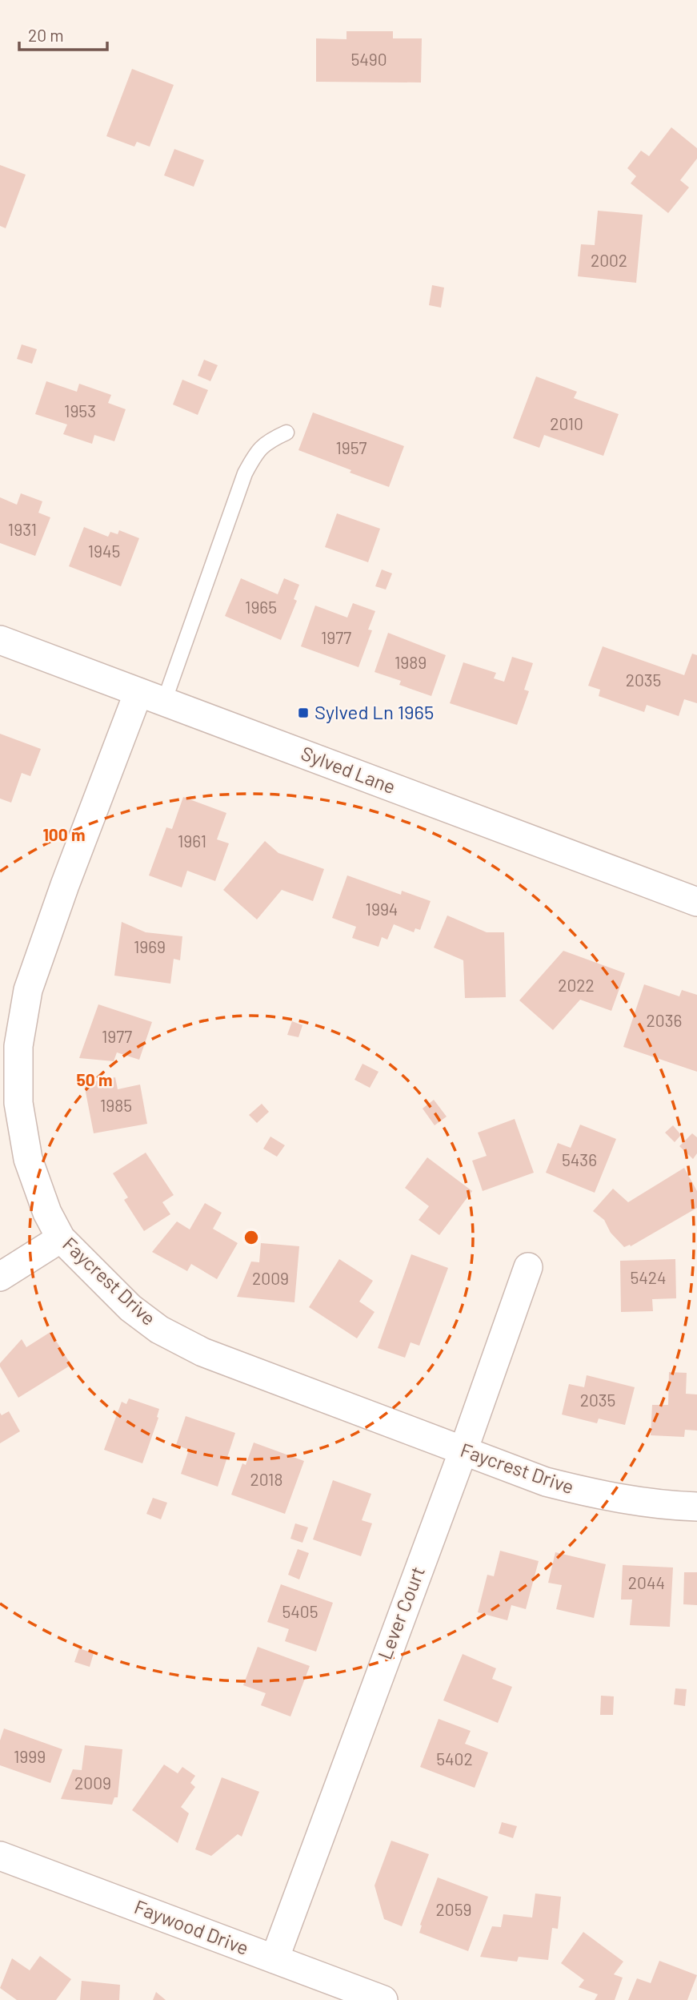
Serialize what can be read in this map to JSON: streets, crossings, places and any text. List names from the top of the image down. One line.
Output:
{"streets":{"street":["Sylved Lane","Faycrest Drive","Lever Court","Faywood Drive"]},"crossings":[["Sylved Lane","Faycrest Drive"],["Faycrest Drive","Lever Court"],["Lever Court","Faywood Drive"]],"places":{"transit":["Sylved Ln 1965"]},"house_numbers":["5490","2002","1953","2010","1957","1931","1945","1965","1977","1989","2035","1961","1994","1969","2022","2036","1977","1985","5436","5424","2009","2035","2018","2044","5405","1999","5402","2009","2059"],"scale_bar":"20 m","rings":["100 m","50 m"]}
